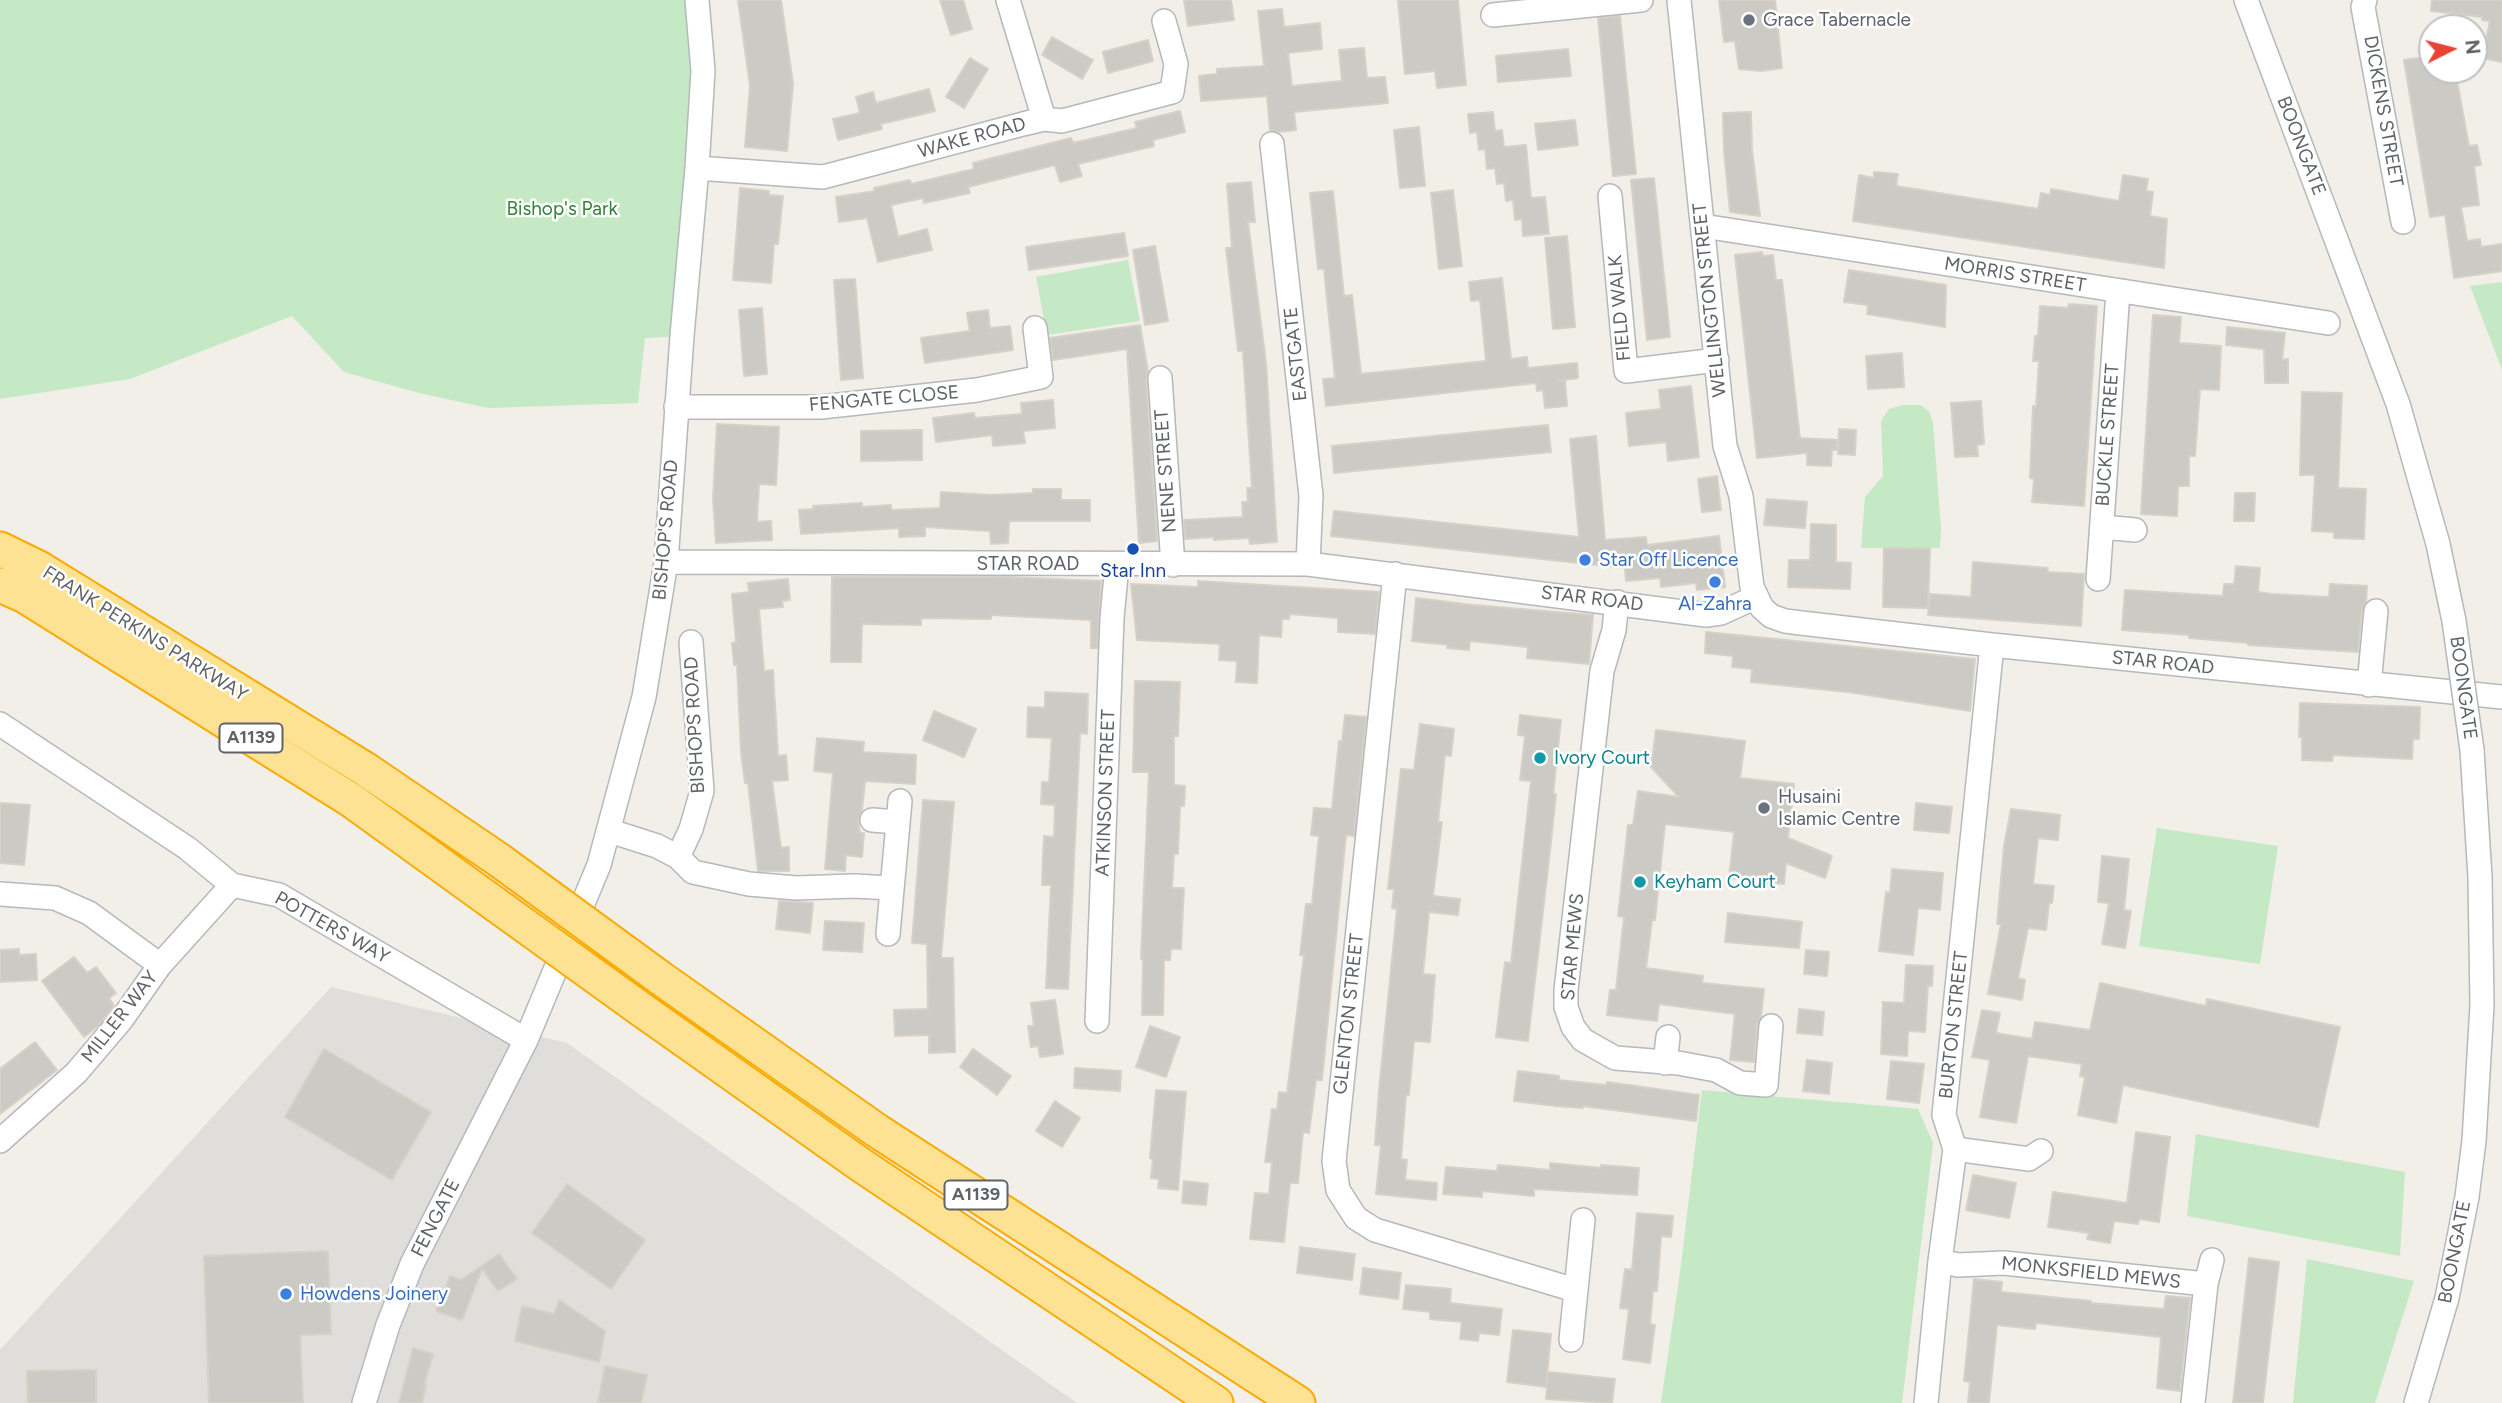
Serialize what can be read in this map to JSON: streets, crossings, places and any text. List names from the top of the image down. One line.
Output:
{"streets":{"highway":["FRANK PERKINS PARKWAY","A1139"],"street":["DICKENS STREET","WAKE ROAD","BOONGATE","MORRIS STREET","WELLINGTON STREET","FIELD WALK","EASTGATE","FENGATE CLOSE","BUCKLE STREET","NENE STREET","BISHOP'S ROAD","STAR ROAD","BISHOPS ROAD","ATKINSON STREET","POTTERS WAY","STAR MEWS","GLENTON STREET","MILLER WAY","BURTON STREET","FENGATE","MONKSFIELD MEWS"]},"crossings":[["WAKE ROAD","BISHOP'S ROAD"],["MORRIS STREET","WELLINGTON STREET"],["MORRIS STREET","BUCKLE STREET"],["WELLINGTON STREET","FIELD WALK"],["WELLINGTON STREET","STAR ROAD"],["EASTGATE","STAR ROAD"],["FENGATE CLOSE","BISHOP'S ROAD"],["NENE STREET","STAR ROAD"],["BISHOP'S ROAD","STAR ROAD"],["BISHOP'S ROAD","POTTERS WAY"],["BISHOP'S ROAD","FENGATE"],["STAR ROAD","ATKINSON STREET"],["STAR ROAD","STAR MEWS"],["STAR ROAD","GLENTON STREET"],["STAR ROAD","BURTON STREET"],["POTTERS WAY","MILLER WAY"],["POTTERS WAY","FENGATE"],["BURTON STREET","MONKSFIELD MEWS"]],"parks":["Bishop's Park"],"places":["Grace Tabernacle","Star Inn","Star Off Licence","Al-Zahra","Ivory Court","Husaini Islamic Centre","Keyham Court","Howdens Joinery"],"north":"right"}
